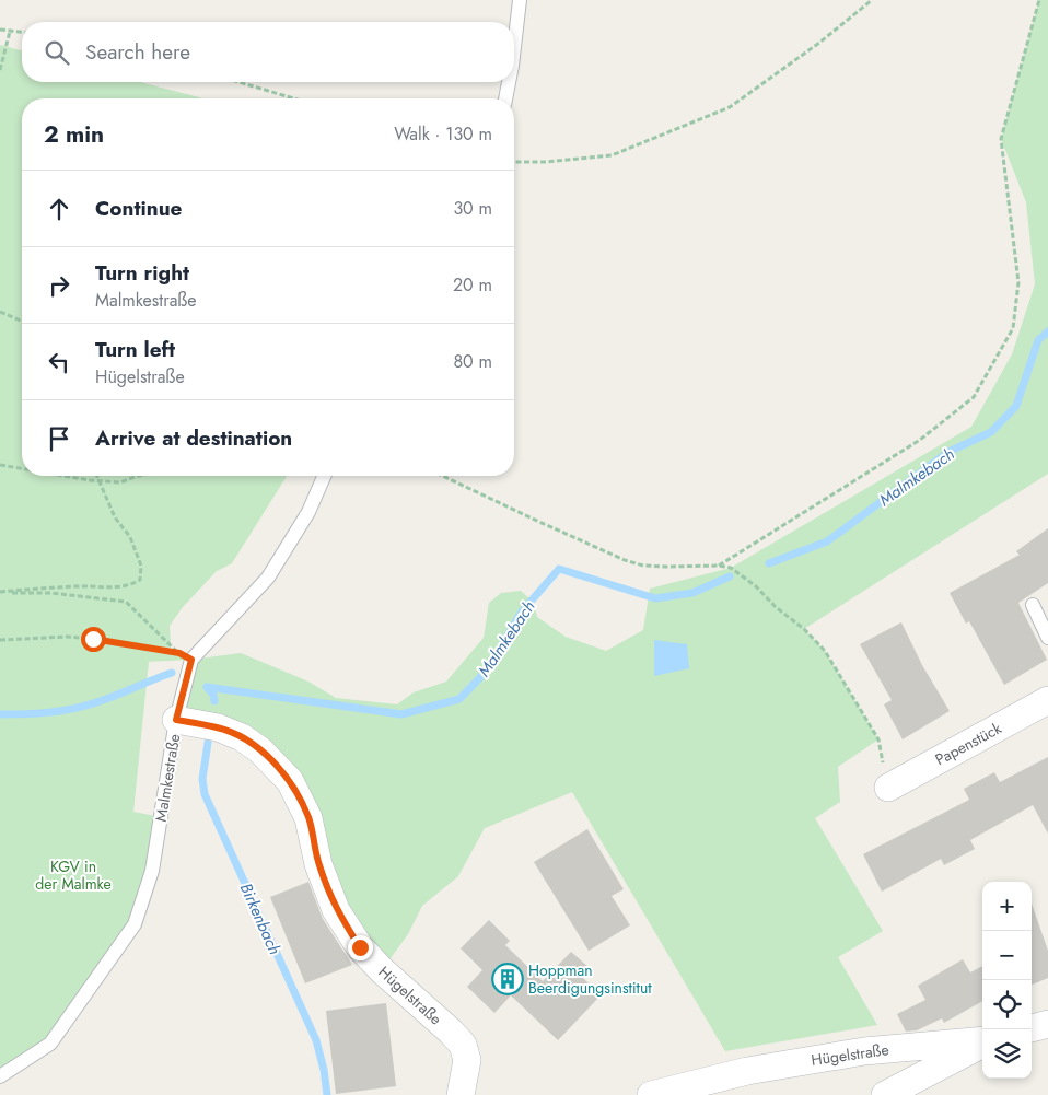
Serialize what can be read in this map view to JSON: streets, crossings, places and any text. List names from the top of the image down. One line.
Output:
{"streets":{"street":["Papenstück","Hügelstraße"],"lane":["Malmkestraße"]},"crossings":[["Malmkestraße","Hügelstraße"]],"water":["Malmkebach","Birkenbach"],"parks":["KGV in der Malmke"],"places":{"building":["Hoppman Beerdigungsinstitut"]},"page":{"search":"Search here","heading":["2 min","Walk · 130 m"],"list":[["Continue","30 m"],["Turn right","Malmkestraße","20 m"],["Turn left","Hügelstraße","80 m"],"Arrive at destination"],"map_buttons":["+","−"]}}
